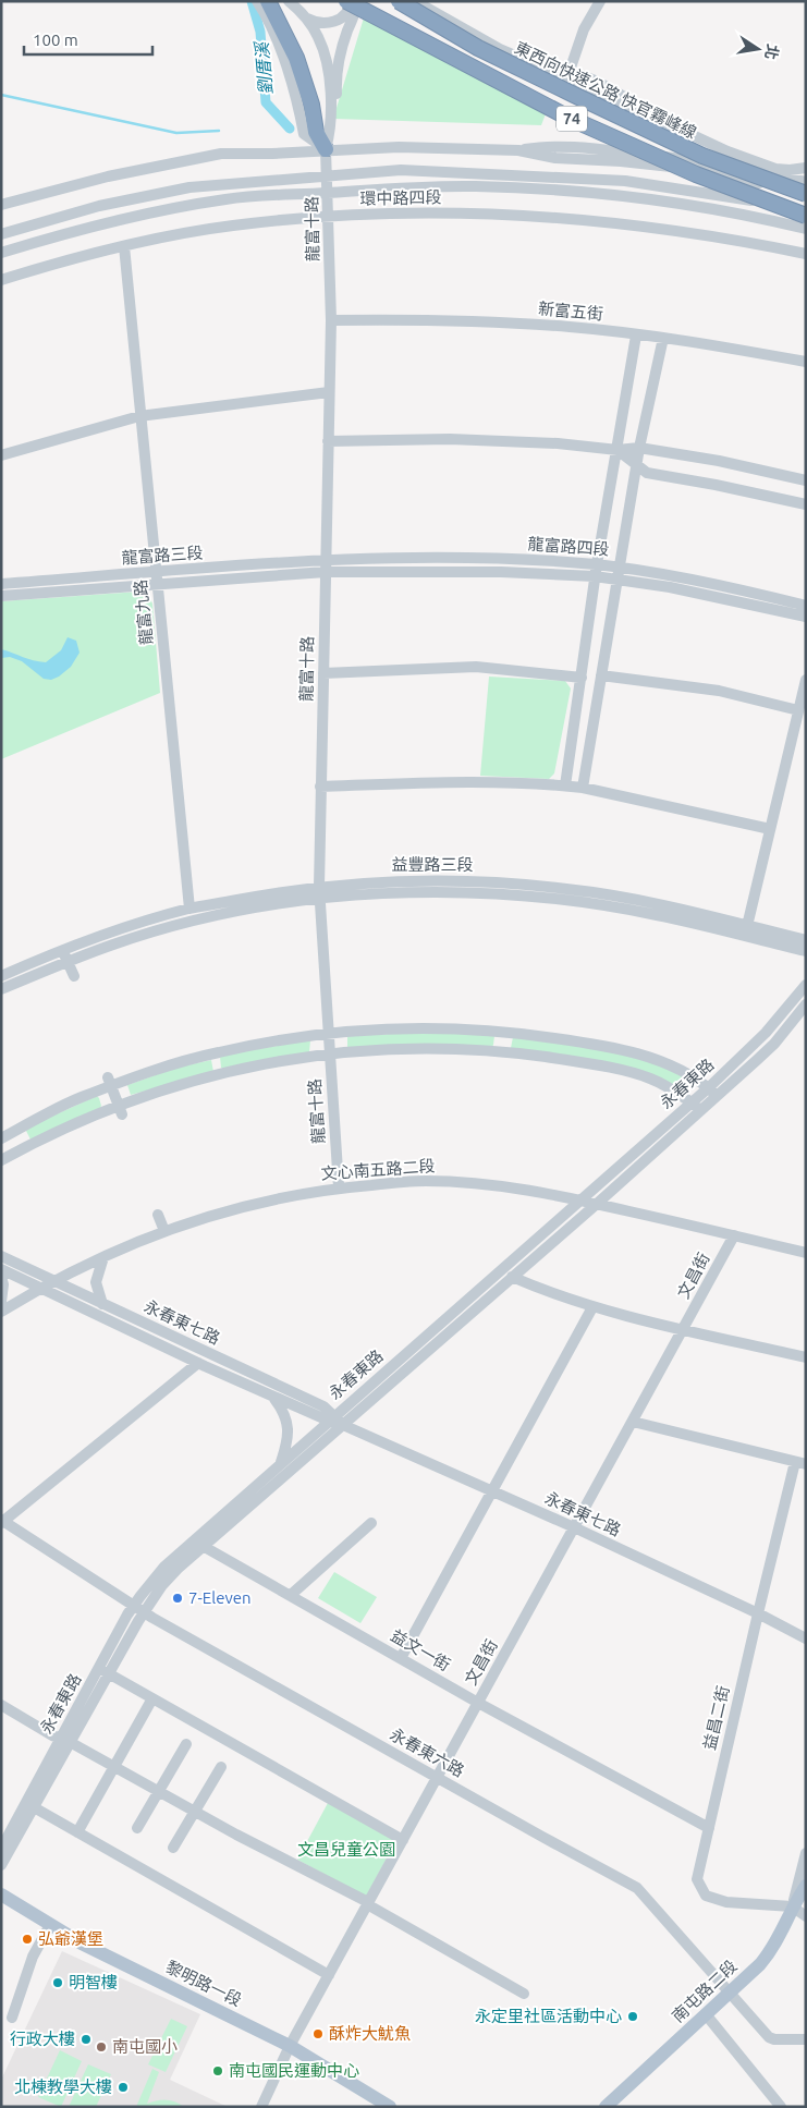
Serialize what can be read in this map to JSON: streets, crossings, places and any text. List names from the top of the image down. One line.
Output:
{"streets":{"highway":["東西向快速公路 快官霧峰線","74"],"main road":["黎明路一段","南屯路二段"],"street":["環中路四段","龍富十路","新富五街","龍富路四段","龍富路三段","龍富九路","益豐路三段","永春東路","文心南五路二段","文昌街","永春東七路","益文一街","益昌二街","永春東六路"]},"crossings":[["74","環中路四段"],["環中路四段","龍富十路"],["環中路四段","龍富九路"],["龍富十路","新富五街"],["龍富十路","龍富路四段"],["龍富十路","龍富路三段"],["龍富十路","益豐路三段"],["龍富十路","文心南五路二段"],["龍富路四段","龍富路三段"],["龍富路三段","龍富九路"],["龍富九路","益豐路三段"],["永春東路","文心南五路二段"],["永春東路","永春東七路"],["永春東路","益文一街"],["永春東路","永春東六路"],["文心南五路二段","文昌街"],["文心南五路二段","永春東七路"],["文昌街","永春東七路"],["文昌街","益文一街"],["文昌街","永春東六路"],["文昌街","黎明路一段"],["永春東七路","益昌二街"],["益文一街","益昌二街"],["益昌二街","南屯路二段"],["永春東六路","南屯路二段"]],"water":["劉厝溪"],"parks":["文昌兒童公園"],"places":["7-Eleven","弘爺漢堡","明智樓","永定里社區活動中心","酥炸大魷魚","行政大樓","南屯國小","南屯國民運動中心","北棟教學大樓"],"scale_bar":"100 m","north":"right"}
